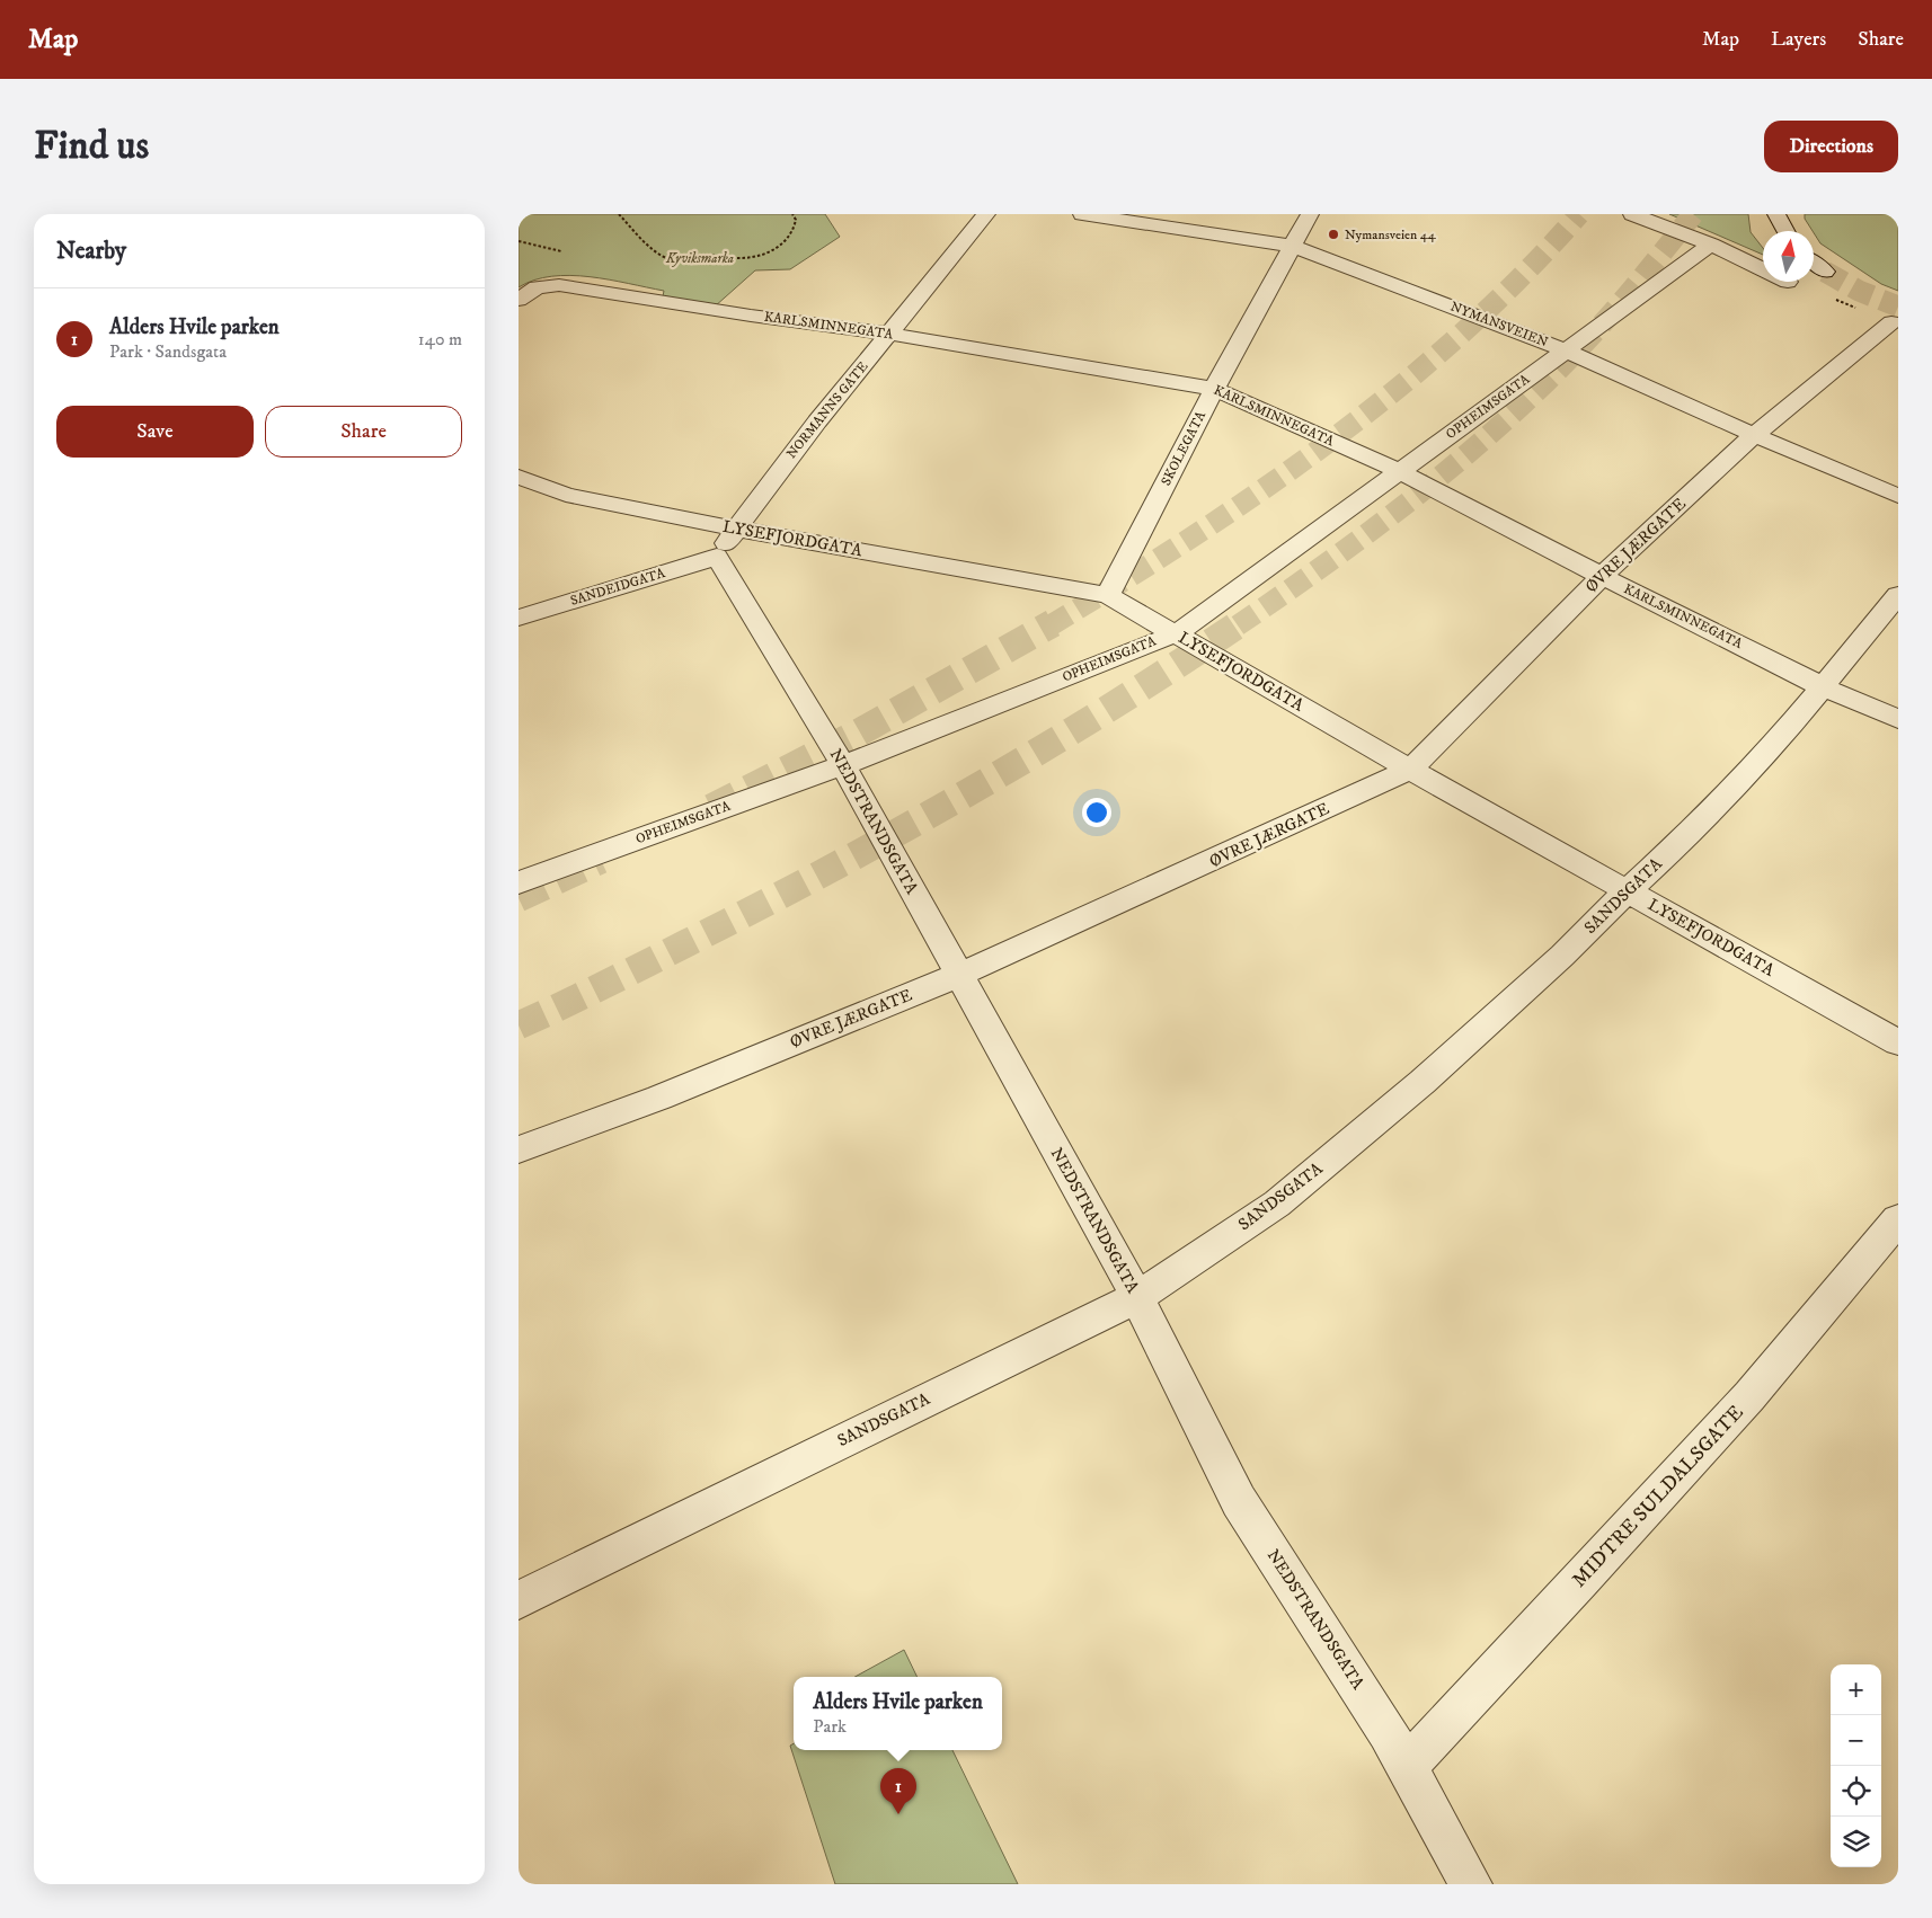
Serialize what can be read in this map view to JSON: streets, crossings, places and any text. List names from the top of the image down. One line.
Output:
{"streets":{"street":["NYMANSVEIEN","KARLSMINNEGATA","OPHEIMSGATA","NORMANNS GATE","SKOLEGATA","LYSEFJORDGATA","ØVRE JÆRGATE","SANDEIDGATA","NEDSTRANDSGATA","SANDSGATA","MIDTRE SULDALSGATE"]},"crossings":[["NYMANSVEIEN","OPHEIMSGATA"],["NYMANSVEIEN","SKOLEGATA"],["NYMANSVEIEN","ØVRE JÆRGATE"],["KARLSMINNEGATA","OPHEIMSGATA"],["KARLSMINNEGATA","NORMANNS GATE"],["KARLSMINNEGATA","SKOLEGATA"],["KARLSMINNEGATA","ØVRE JÆRGATE"],["KARLSMINNEGATA","SANDSGATA"],["OPHEIMSGATA","LYSEFJORDGATA"],["OPHEIMSGATA","NEDSTRANDSGATA"],["NORMANNS GATE","LYSEFJORDGATA"],["NORMANNS GATE","SANDEIDGATA"],["NORMANNS GATE","NEDSTRANDSGATA"],["SKOLEGATA","LYSEFJORDGATA"],["LYSEFJORDGATA","ØVRE JÆRGATE"],["LYSEFJORDGATA","SANDSGATA"],["ØVRE JÆRGATE","NEDSTRANDSGATA"],["SANDEIDGATA","NEDSTRANDSGATA"],["NEDSTRANDSGATA","SANDSGATA"],["NEDSTRANDSGATA","MIDTRE SULDALSGATE"]],"parks":["Kyviksmarka"],"places":["Nymansveien 44"],"north":"top","page":{"header":"Map","nav":["Map","Layers","Share"],"buttons":["Directions",["Save","Share"]],"title":"Find us","heading":"Nearby","list":[{"mark":"1","name":"Alders Hvile parken","note":"Park · Sandsgata","value":"140 m"}],"map_buttons":["+","−"],"popup":["Alders Hvile parken","Park"],"pins":"1"}}
